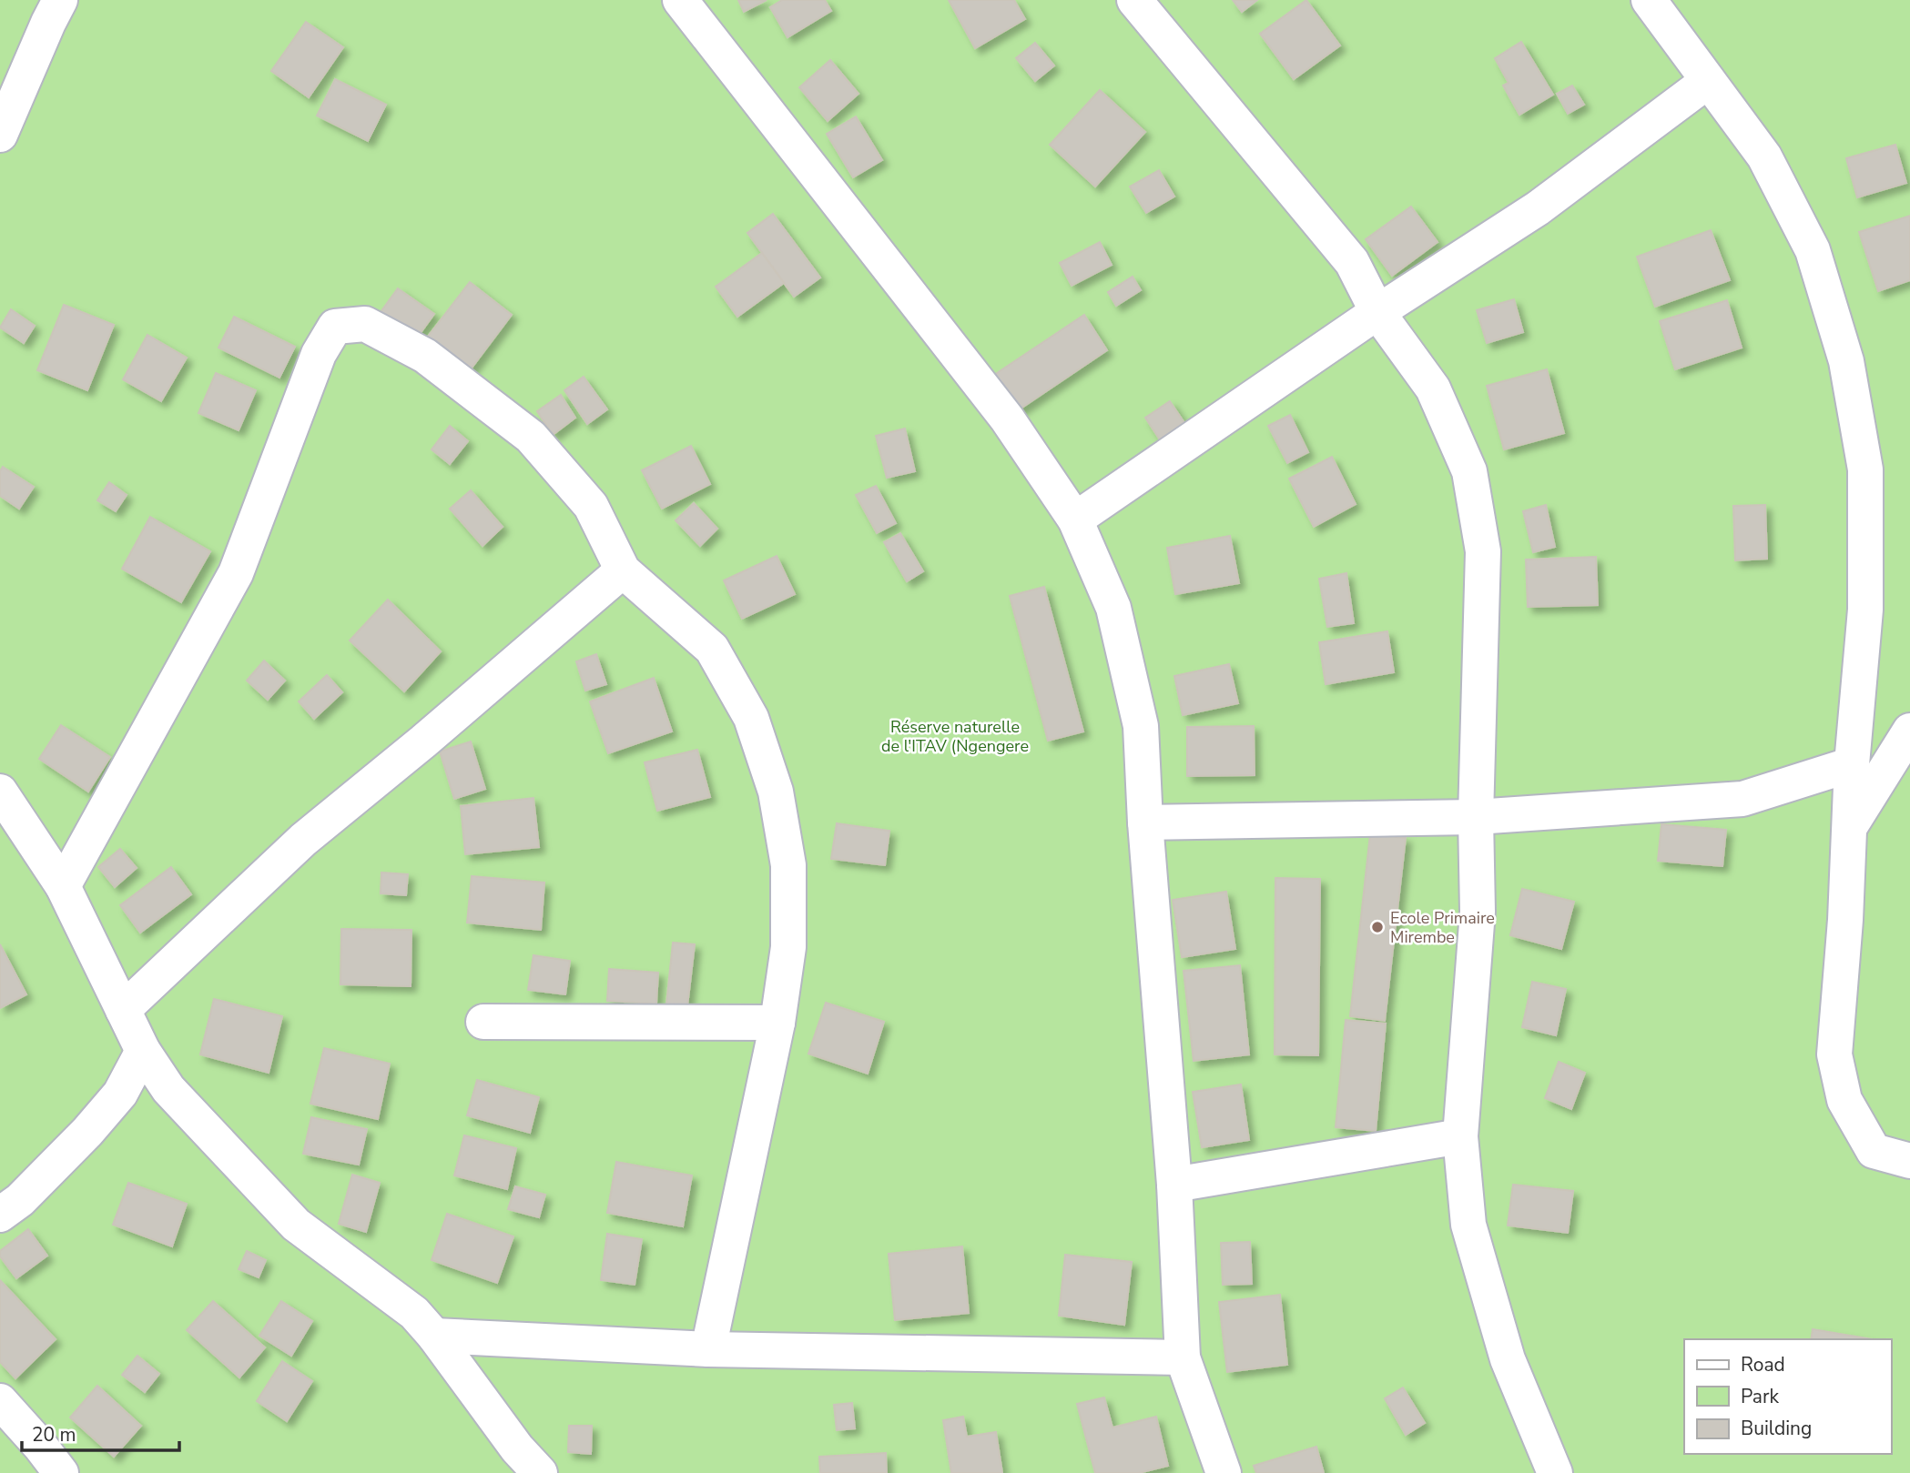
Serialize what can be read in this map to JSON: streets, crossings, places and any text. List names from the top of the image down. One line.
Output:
{"parks":["Réserve naturelle de l'ITAV (Ngengere"],"places":["Ecole Primaire Mirembe"],"legend":["Road","Park","Building"],"scale_bar":"20 m"}
